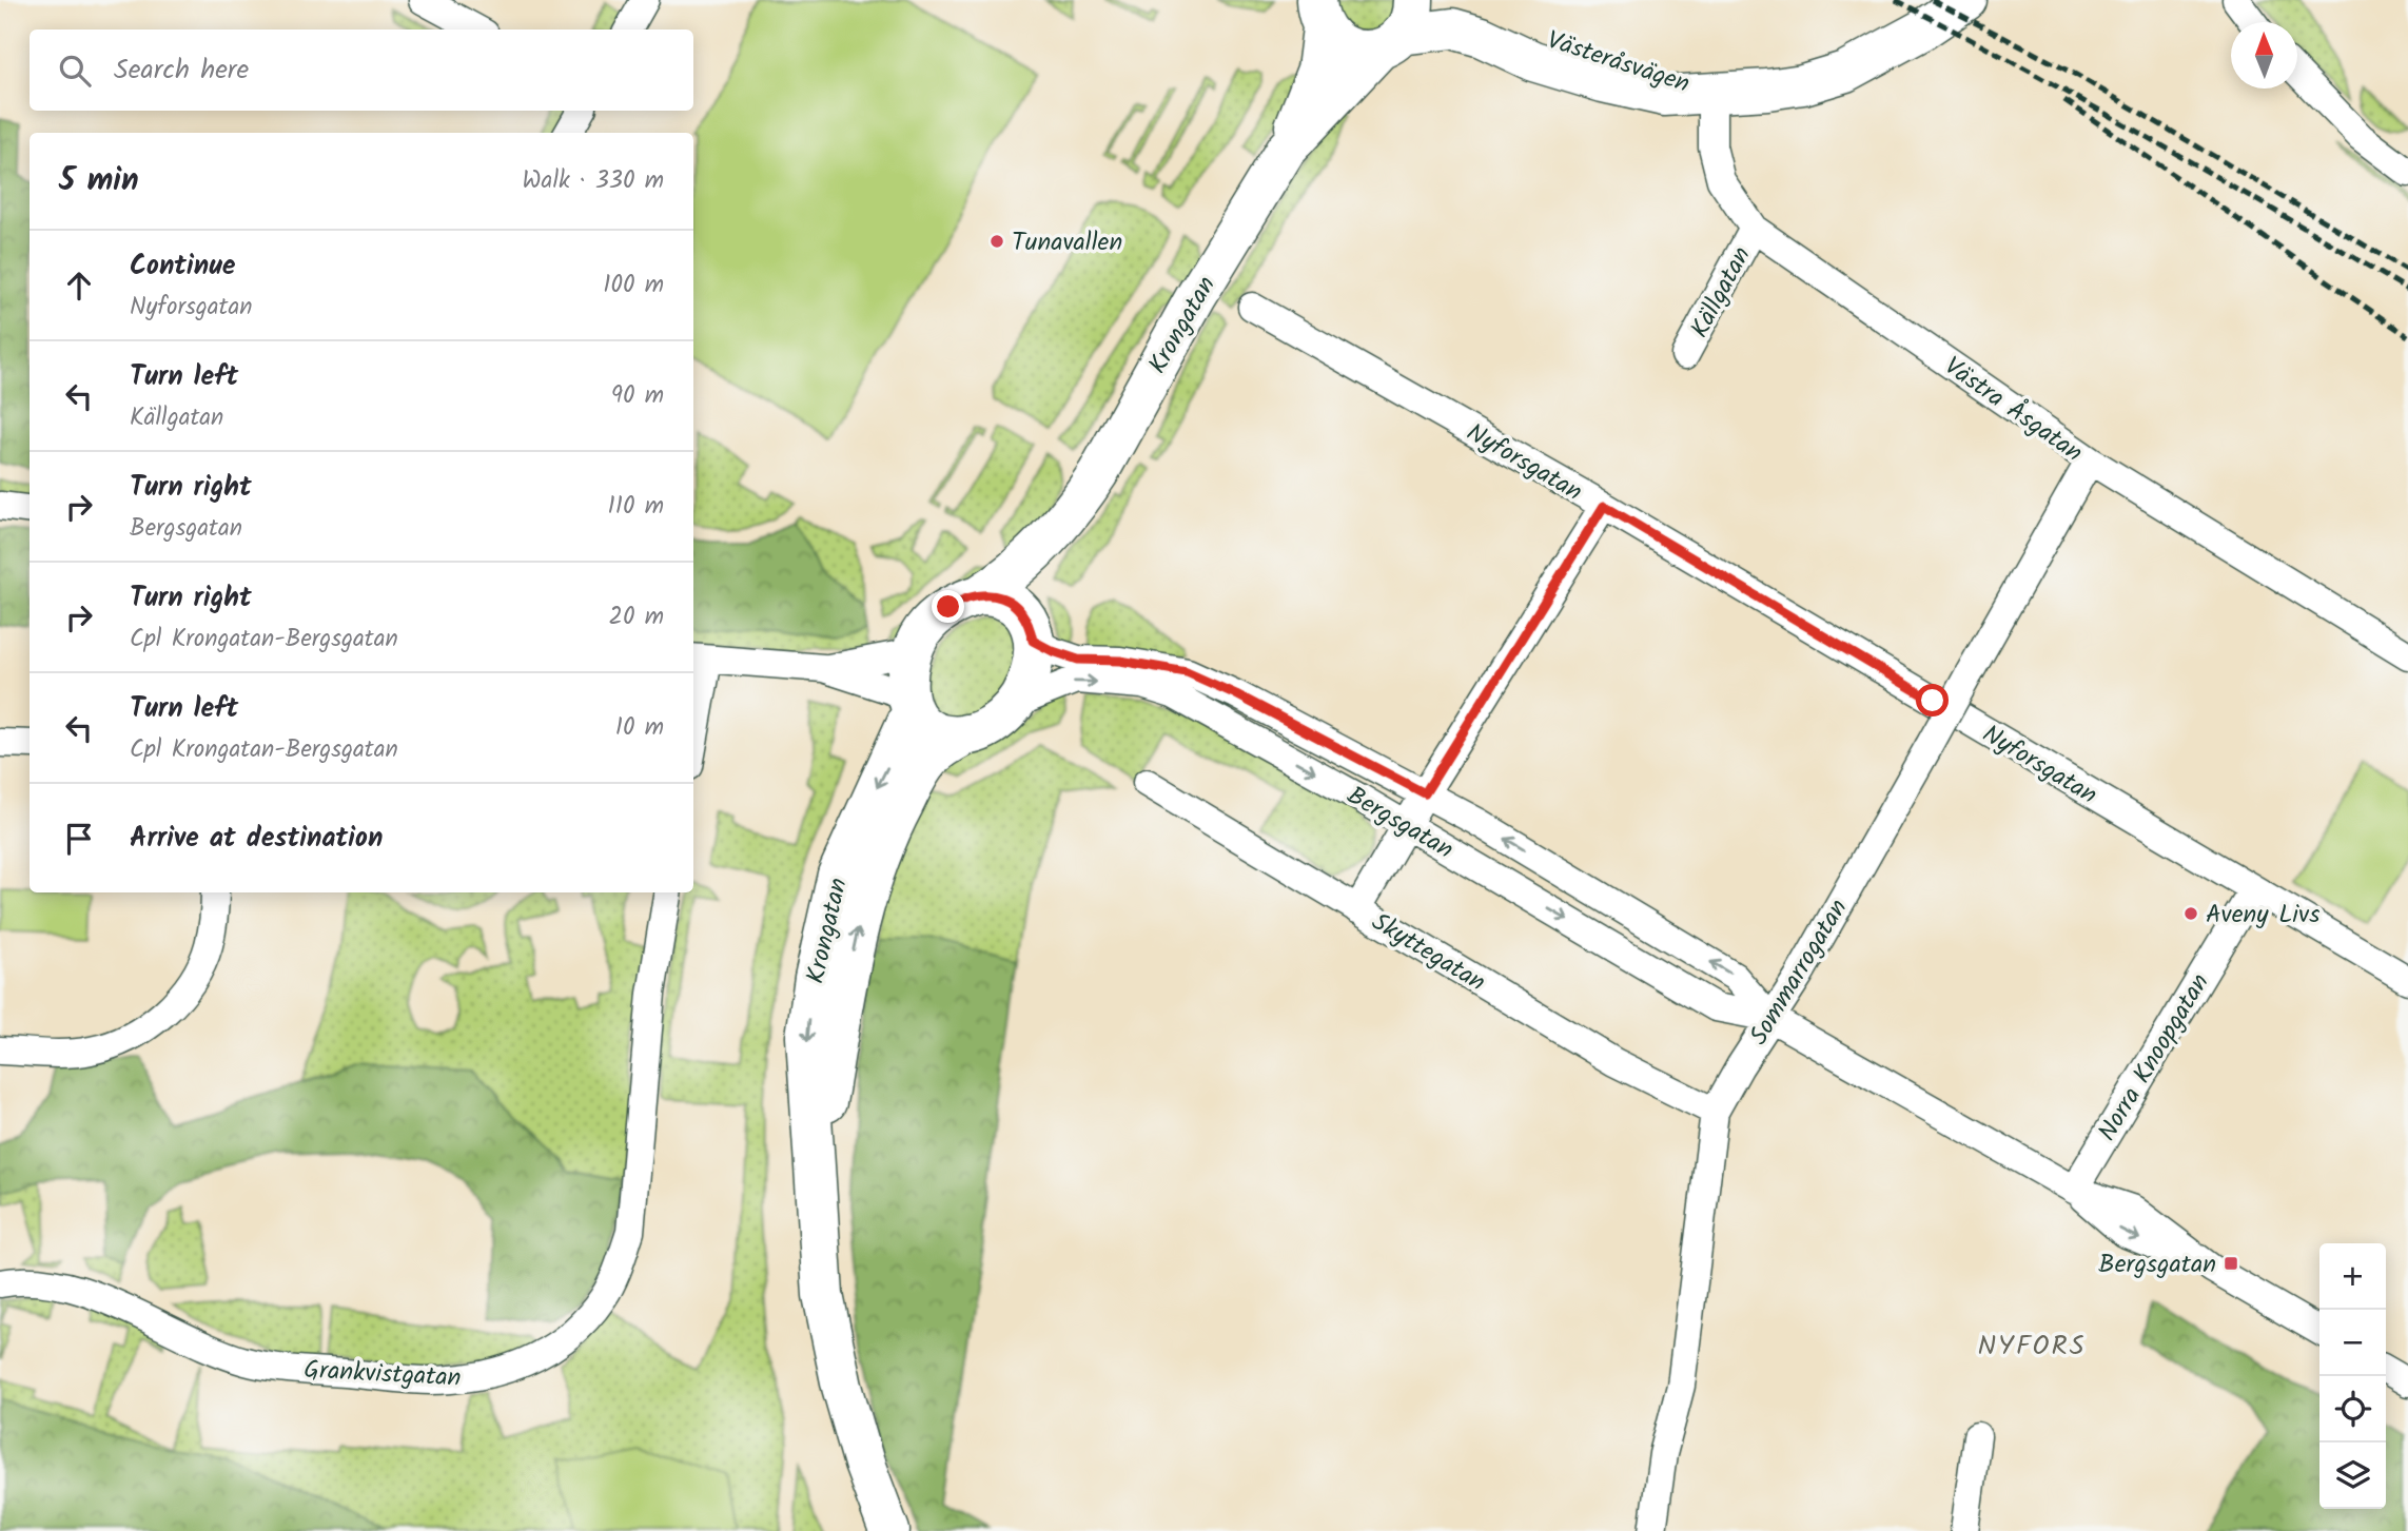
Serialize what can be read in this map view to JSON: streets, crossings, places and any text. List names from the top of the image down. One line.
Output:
{"streets":{"street":["Västeråsvägen","Källgatan","Krongatan","Västra Åsgatan","Nyforsgatan","Bergsgatan","Skyttegatan","Sommarrogatan","Norra Knoopgatan","Grankvistgatan"]},"crossings":[["Västeråsvägen","Krongatan"],["Västeråsvägen","Västra Åsgatan"],["Källgatan","Västra Åsgatan"],["Krongatan","Bergsgatan"],["Västra Åsgatan","Sommarrogatan"],["Nyforsgatan","Norra Knoopgatan"],["Bergsgatan","Sommarrogatan"],["Bergsgatan","Norra Knoopgatan"],["Skyttegatan","Sommarrogatan"]],"districts":["NYFORS"],"places":{"other":["Tunavallen","Aveny Livs"],"transit":["Bergsgatan"]},"north":"top","page":{"search":"Search here","heading":["5 min","Walk · 330 m"],"list":[["Continue","Nyforsgatan","100 m"],["Turn left","Källgatan","90 m"],["Turn right","Bergsgatan","110 m"],["Turn right","Cpl Krongatan-Bergsgatan","20 m"],["Turn left","Cpl Krongatan-Bergsgatan","10 m"],"Arrive at destination"],"map_buttons":["+","−"]}}
